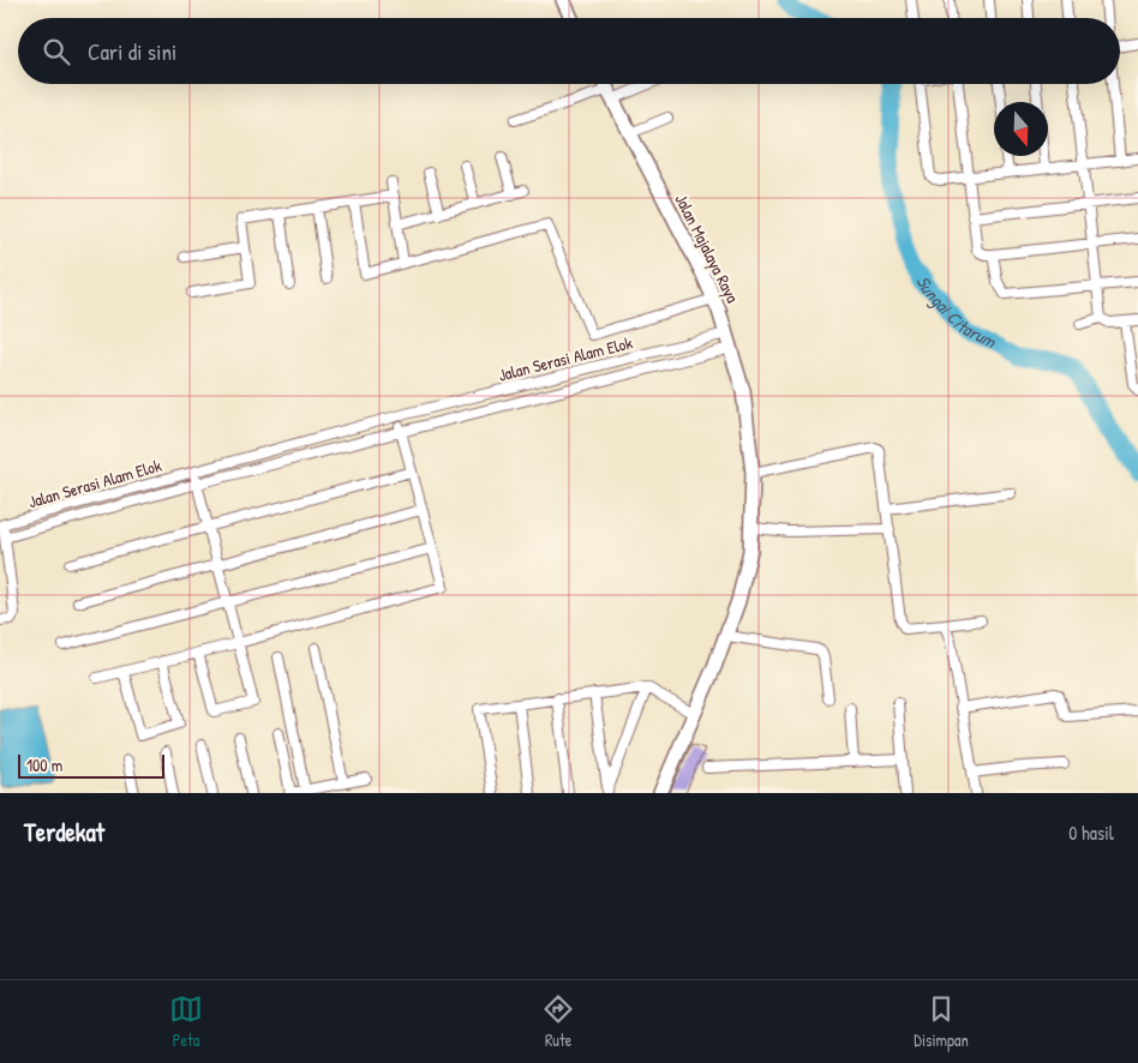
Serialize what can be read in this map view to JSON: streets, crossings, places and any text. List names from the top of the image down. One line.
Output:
{"streets":{"street":["Jalan Majalaya Raya","Jalan Serasi Alam Elok"]},"crossings":[["Jalan Majalaya Raya","Jalan Serasi Alam Elok"]],"water":["Sungai Citarum"],"scale_bar":"100 m","north":"bottom","page":{"search":"Cari di sini","scale":"100 m","heading":["Terdekat","0 hasil"],"nav":["Peta","Rute","Disimpan"]}}
